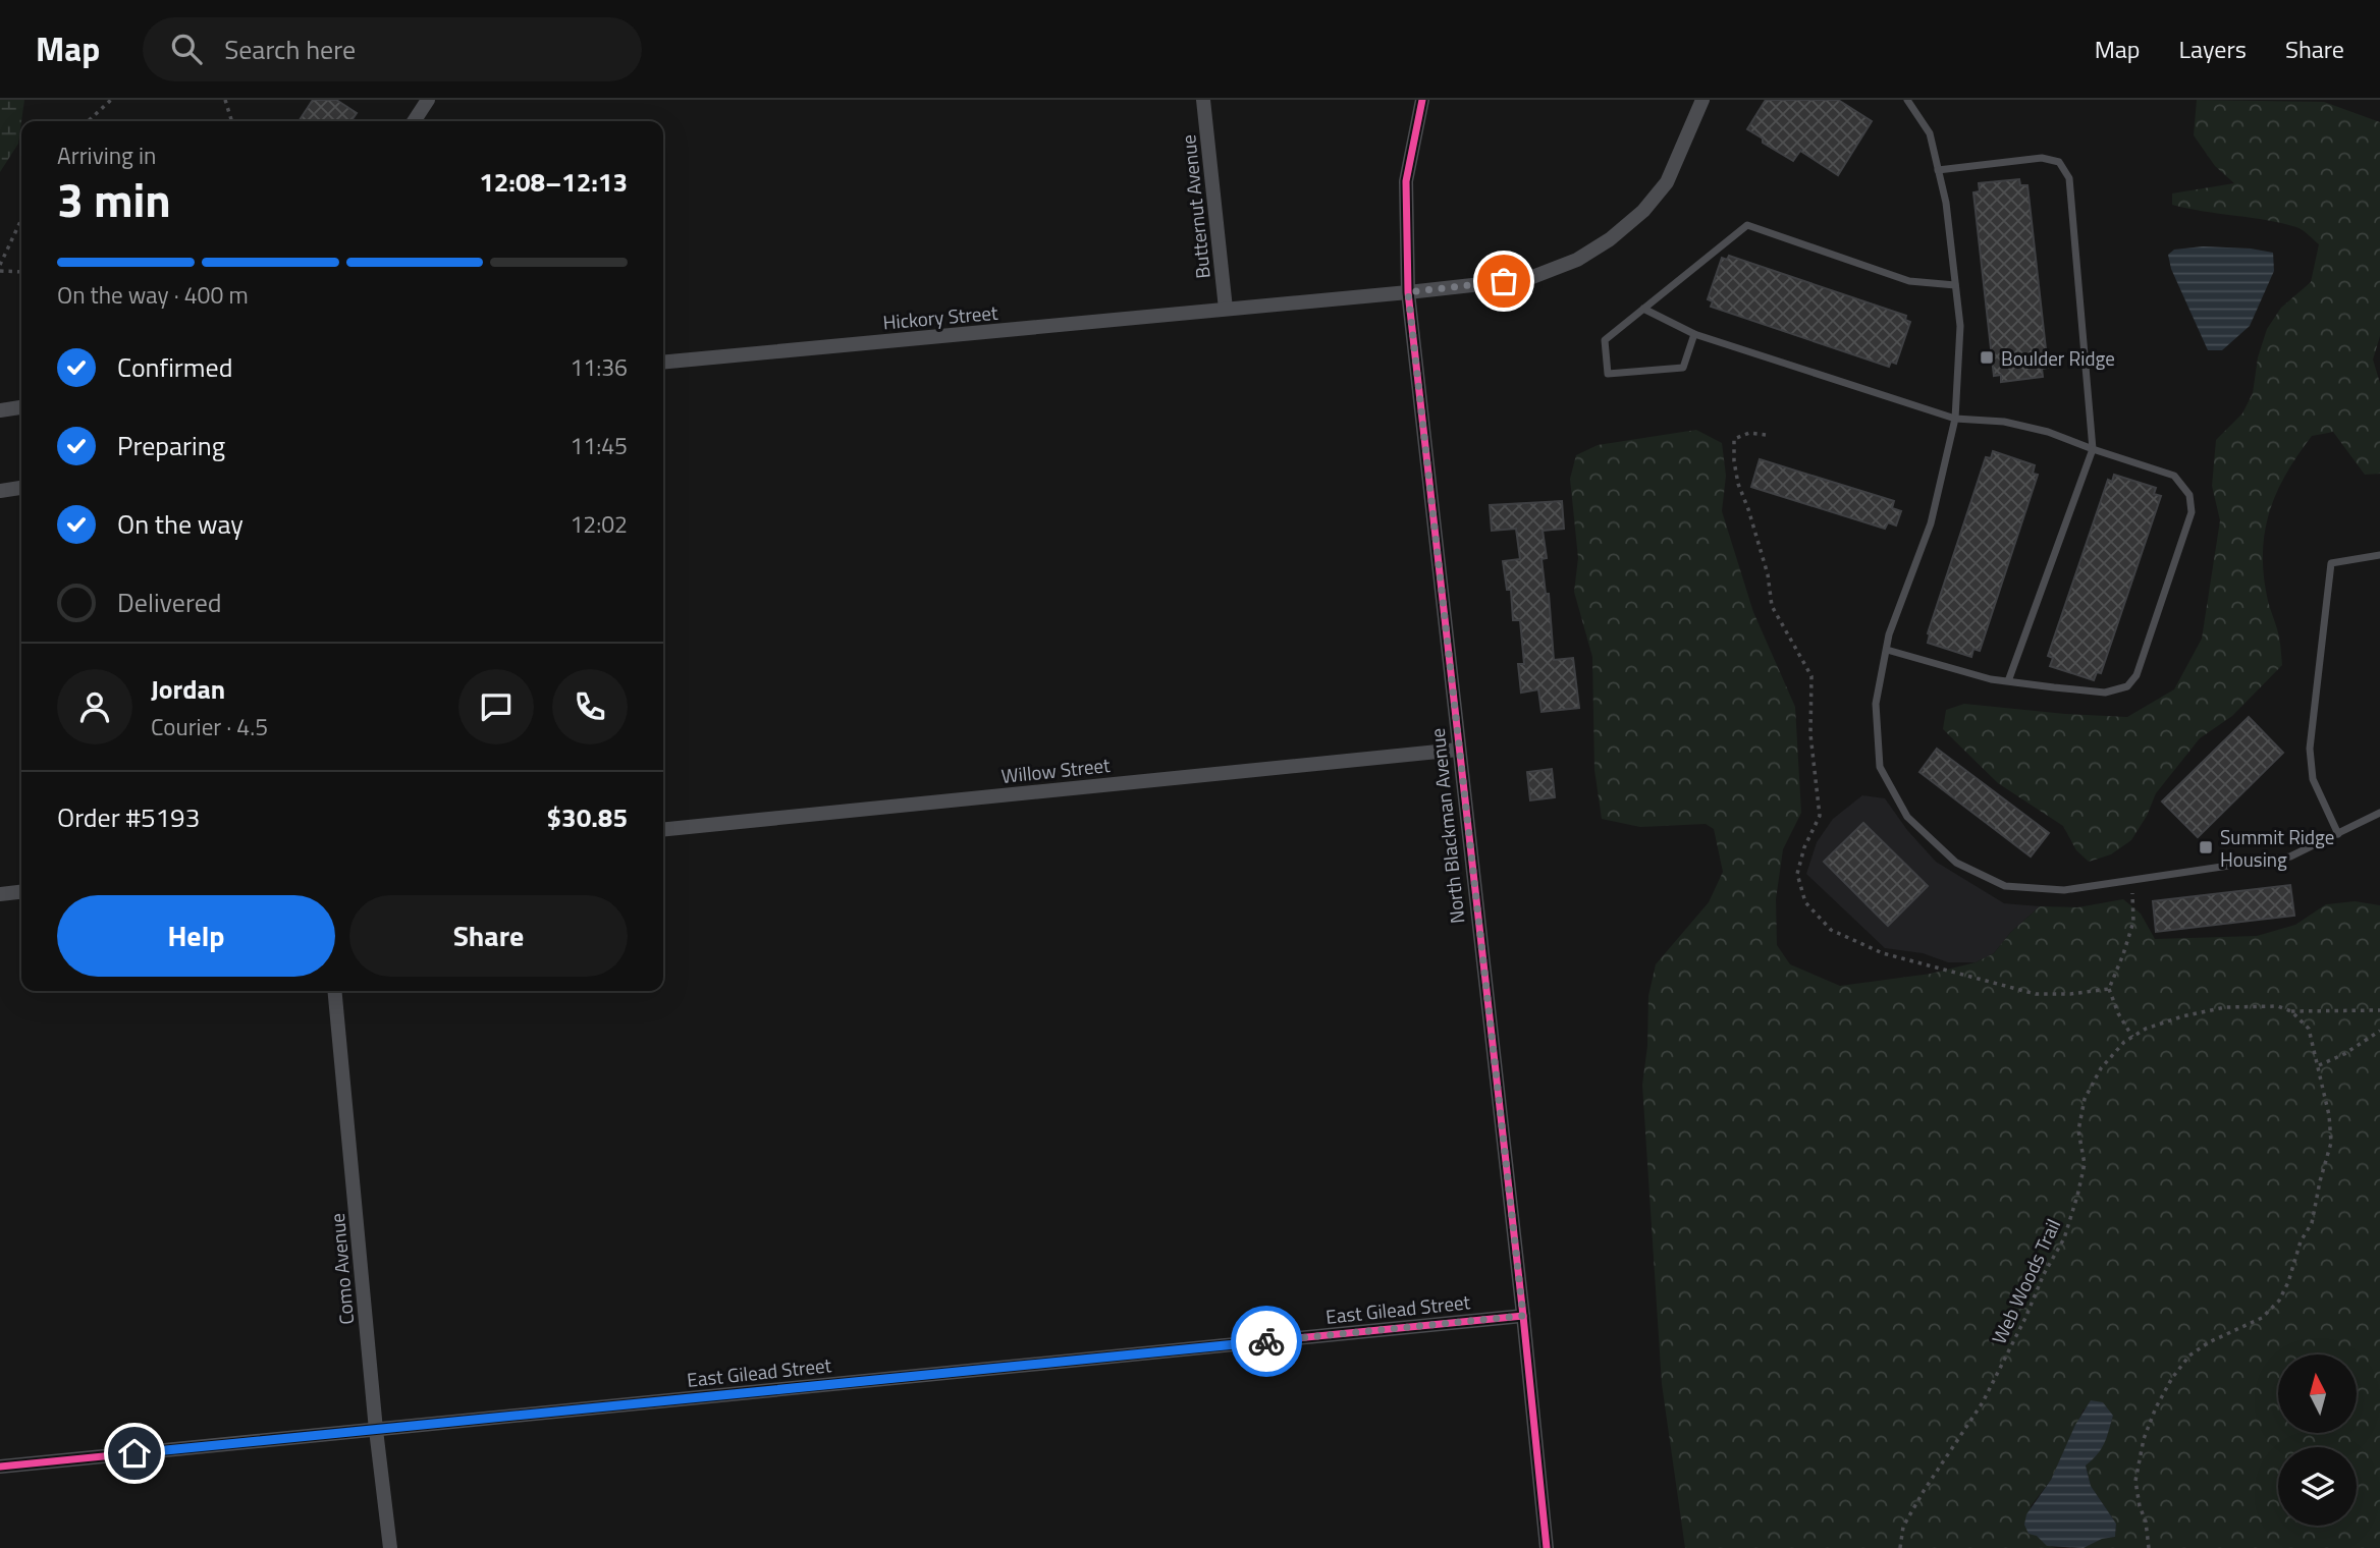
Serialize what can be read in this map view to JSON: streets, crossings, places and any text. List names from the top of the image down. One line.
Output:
{"streets":{"street":["Butternut Avenue","Hickory Street","Willow Street","North Blackman Avenue","Como Avenue","East Gilead Street"],"path":["Web Woods Trail"]},"crossings":[["Butternut Avenue","Hickory Street"],["Hickory Street","North Blackman Avenue"],["Willow Street","North Blackman Avenue"],["North Blackman Avenue","East Gilead Street"],["Como Avenue","East Gilead Street"]],"places":{"transit":["Boulder Ridge","Summit Ridge Housing"]},"north":"top","page":{"header":"Map","search":"Search here","nav":["Map","Layers","Share"],"heading":["3 min","Arriving in","12:08–12:13"],"panel":["Jordan","Courier · 4.5","Order #5193","$30.85"],"bar":"On the way · 400 m","list":[["Confirmed","11:36"],["Preparing","11:45"],["On the way","12:02"],"Delivered"],"buttons":["Help","Share"]}}
